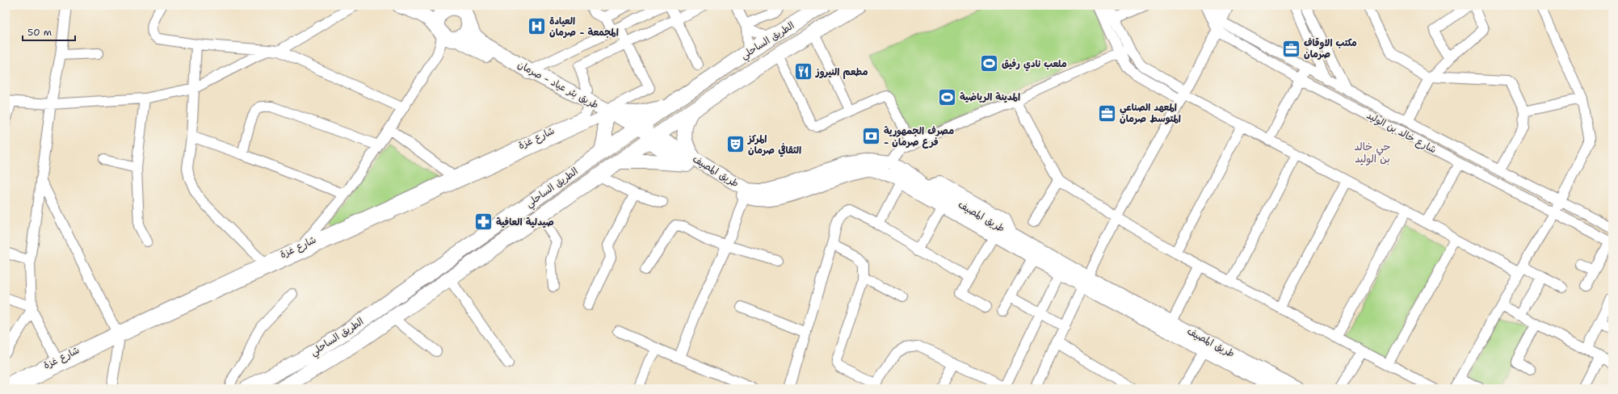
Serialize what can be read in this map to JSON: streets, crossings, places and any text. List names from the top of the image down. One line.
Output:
{"streets":{"highway":["الطريق الساحلي","طريق بئر عياد - صرمان"],"main road":["طريق المصيف"],"street":["شارع خالد بن الوليد","شارع غزة"]},"crossings":[["الطريق الساحلي","طريق بئر عياد - صرمان"],["الطريق الساحلي","طريق المصيف"],["طريق بئر عياد - صرمان","شارع غزة"],["طريق بئر عياد - صرمان","طريق المصيف"]],"districts":["حي خالد بن الوليد"],"places":{"hospital":["العيادة المجمعة - صرمان"],"office":["مكتب الاوقاف صرمان","المعهد الصناعي المتوسط صرمان"],"sports":["ملعب نادي رفيق","المدينة الرياضية"],"restaurant":["مطعم النيروز"],"bank":["مصرف الجمهورية - فرع صرمان"],"theatre":["المركز الثقافي صرمان"],"pharmacy":["صيدلية العافية"]},"scale_bar":"50 m"}
